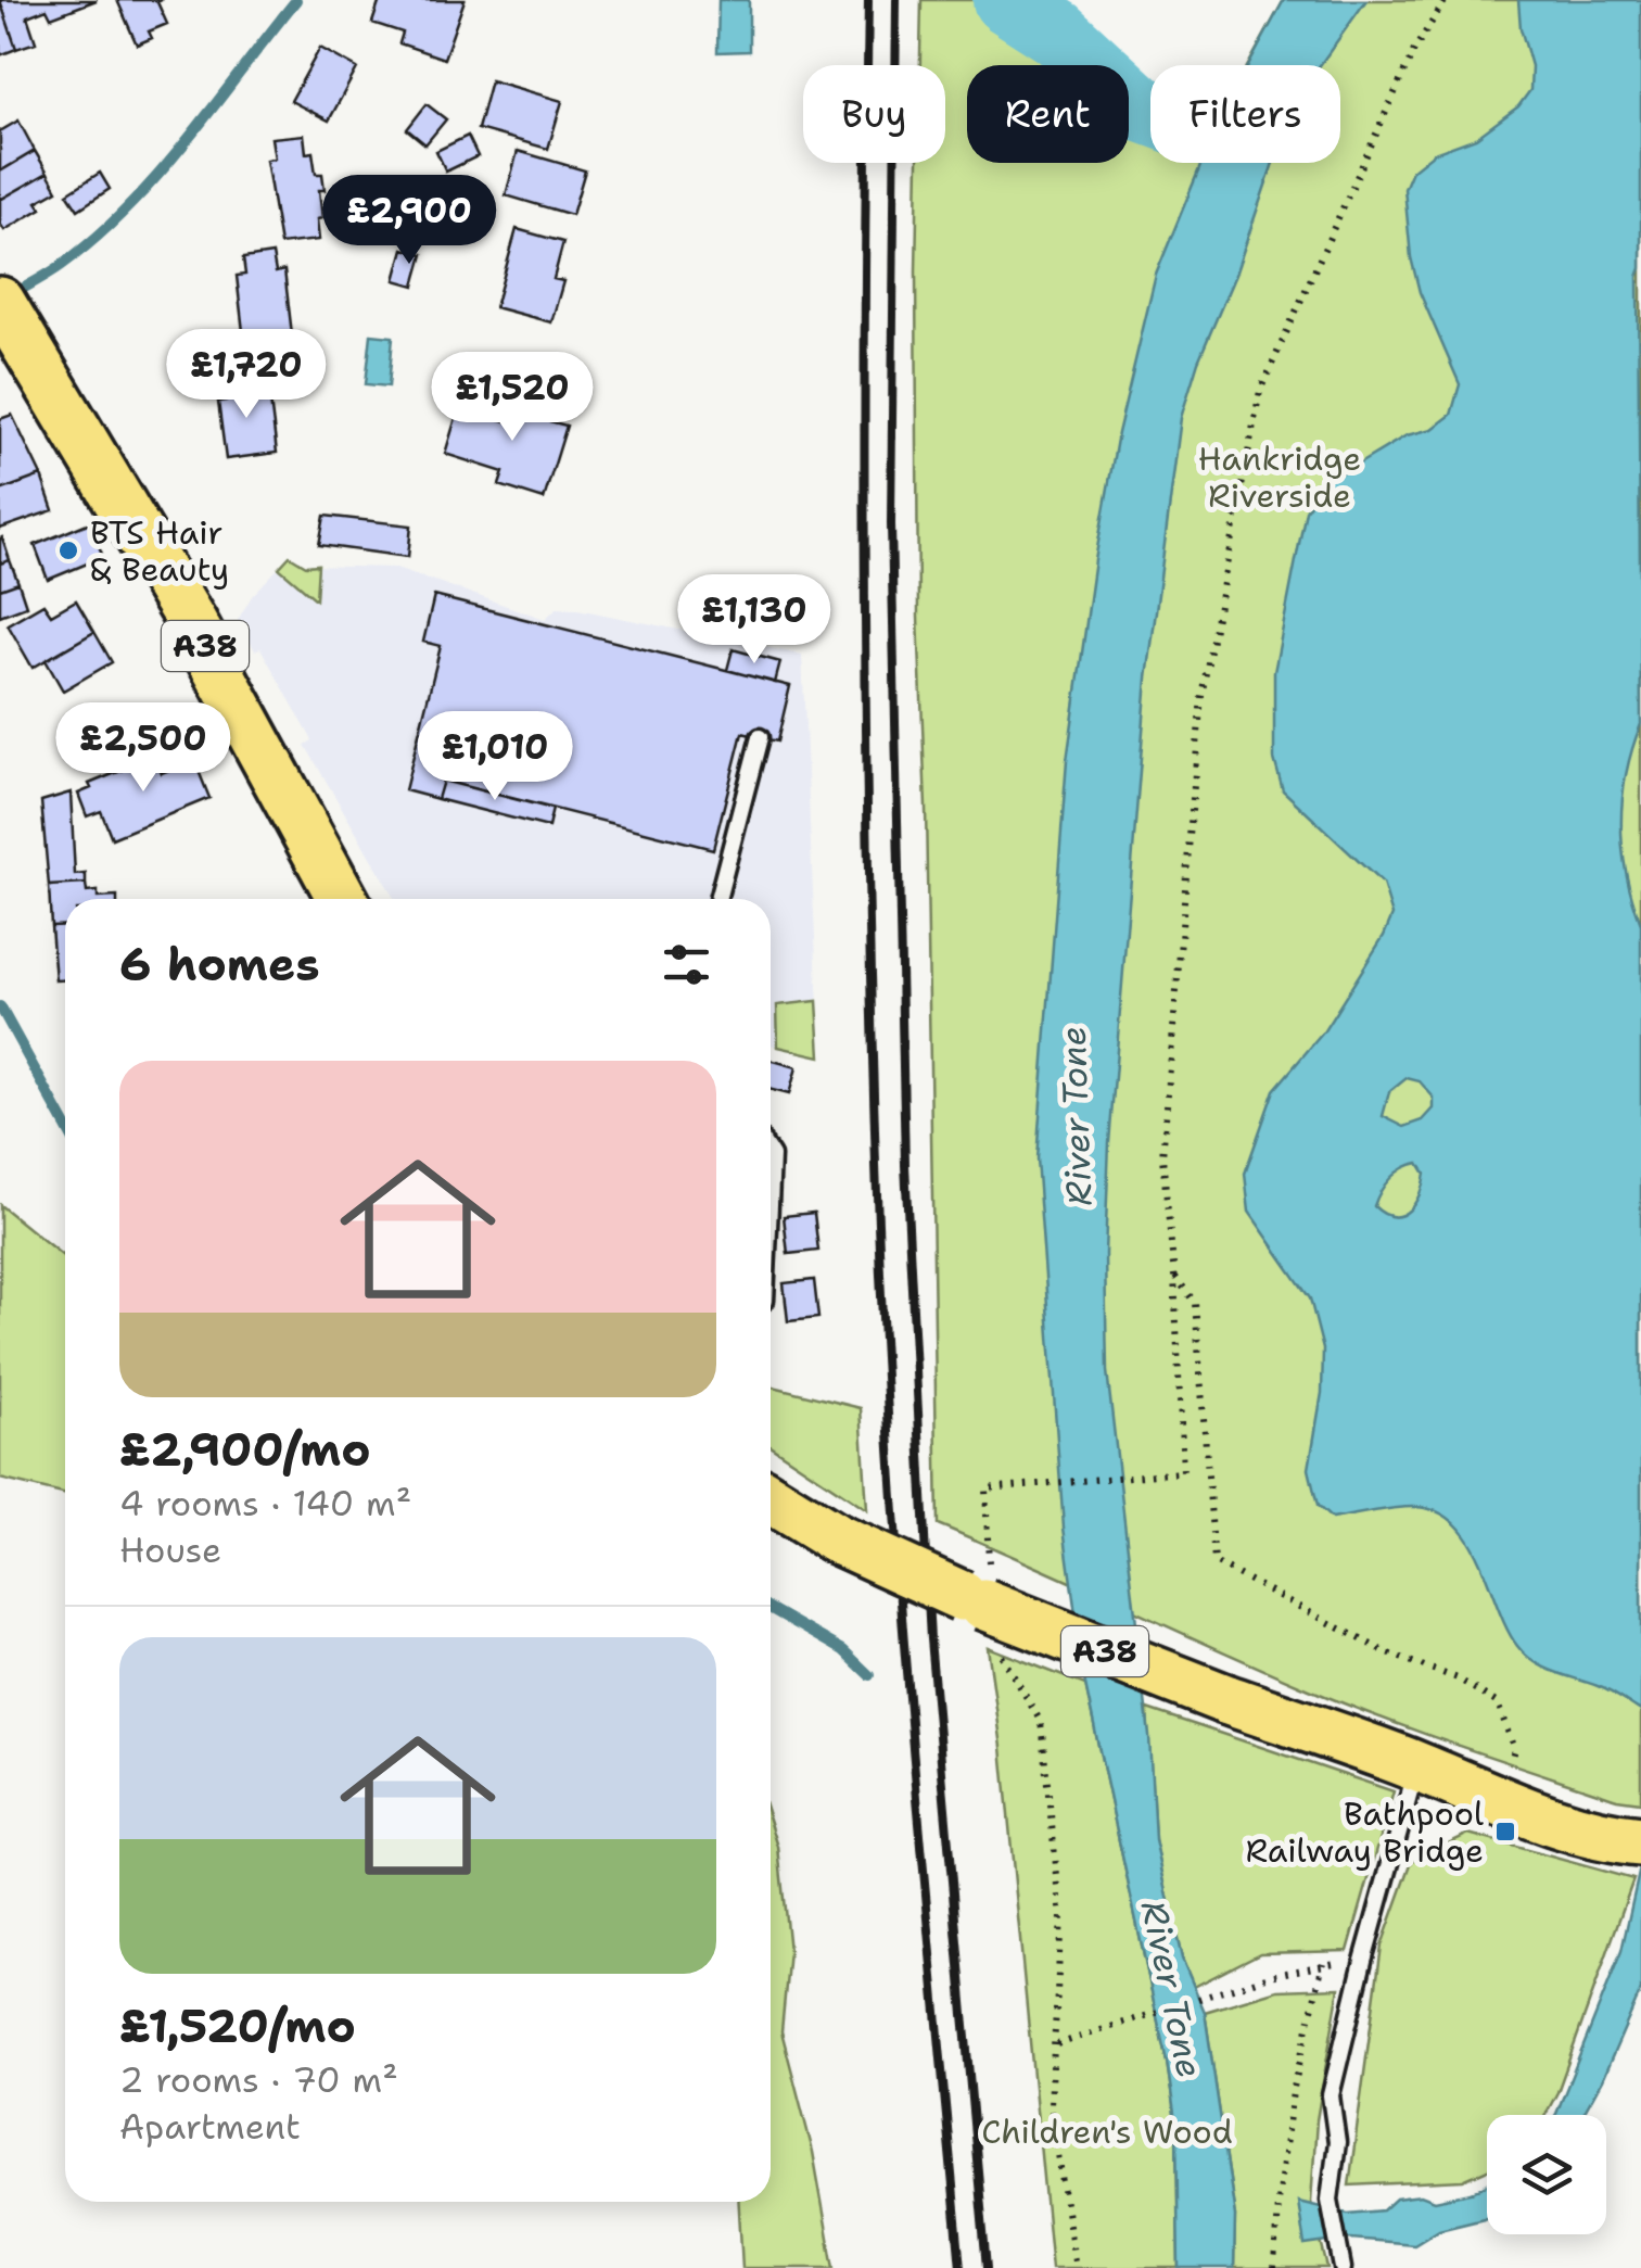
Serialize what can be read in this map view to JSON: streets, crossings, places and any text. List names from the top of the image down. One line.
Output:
{"streets":{"main road":["A38"]},"water":["River Tone"],"parks":["Hankridge Riverside","Children's Wood"],"places":{"other":["BTS Hair & Beauty"],"transit":["Bathpool Railway Bridge"]},"page":{"chip":["Buy","Rent","Filters"],"price":["£2,900","£1,720","£1,520","£1,130","£2,500","£1,010"],"heading":"6 homes","list":[{"name":"£2,900/mo","note":"4 rooms · 140 m² · House"},{"name":"£1,520/mo","note":"2 rooms · 70 m² · Apartment"}]}}
